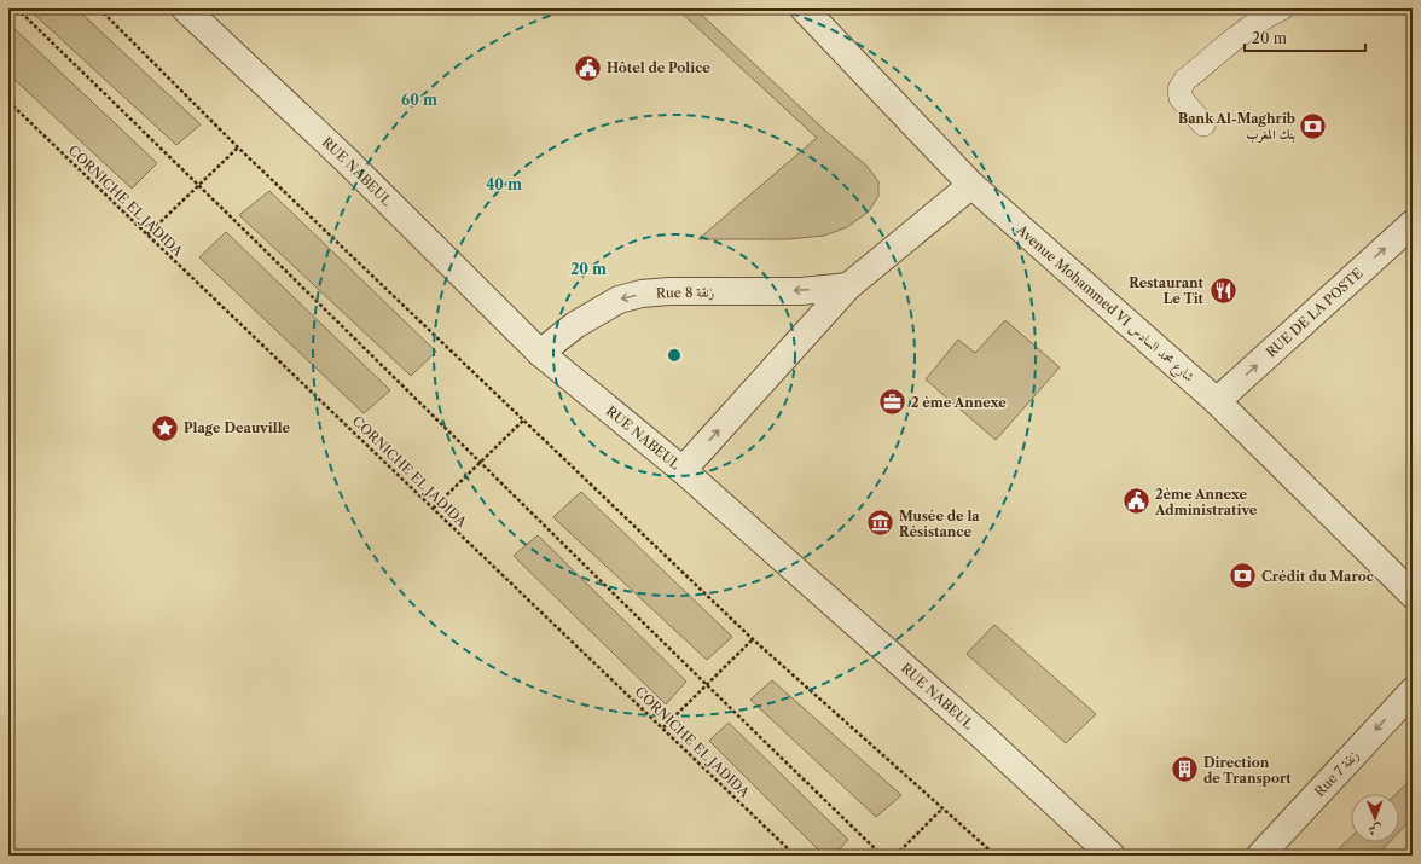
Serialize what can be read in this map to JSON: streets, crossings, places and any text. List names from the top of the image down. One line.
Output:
{"streets":{"street":["RUE NABEUL","Rue 8 زنقة","Avenue Mohammed VI شارع محمد السادس","RUE DE LA POSTE","Rue 7 زنقة"],"path":["CORNICHE EL JADIDA"]},"crossings":[["RUE NABEUL","Rue 8 زنقة"],["Avenue Mohammed VI شارع محمد السادس","RUE DE LA POSTE"]],"one_way":["Rue 8 زنقة","RUE DE LA POSTE","Rue 7 زنقة"],"places":{"public building":["Hôtel de Police","2ème Annexe Administrative"],"bank":["Bank Al-Maghrib بنك المغرب","Crédit du Maroc"],"restaurant":["Restaurant Le Tit"],"office":["2 ème Annexe"],"place":["Plage Deauville"],"museum":["Musée de la Résistance"],"building":["Direction de Transport"]},"scale_bar":"20 m","north":"bottom","rings":["60 m","40 m","20 m"]}
